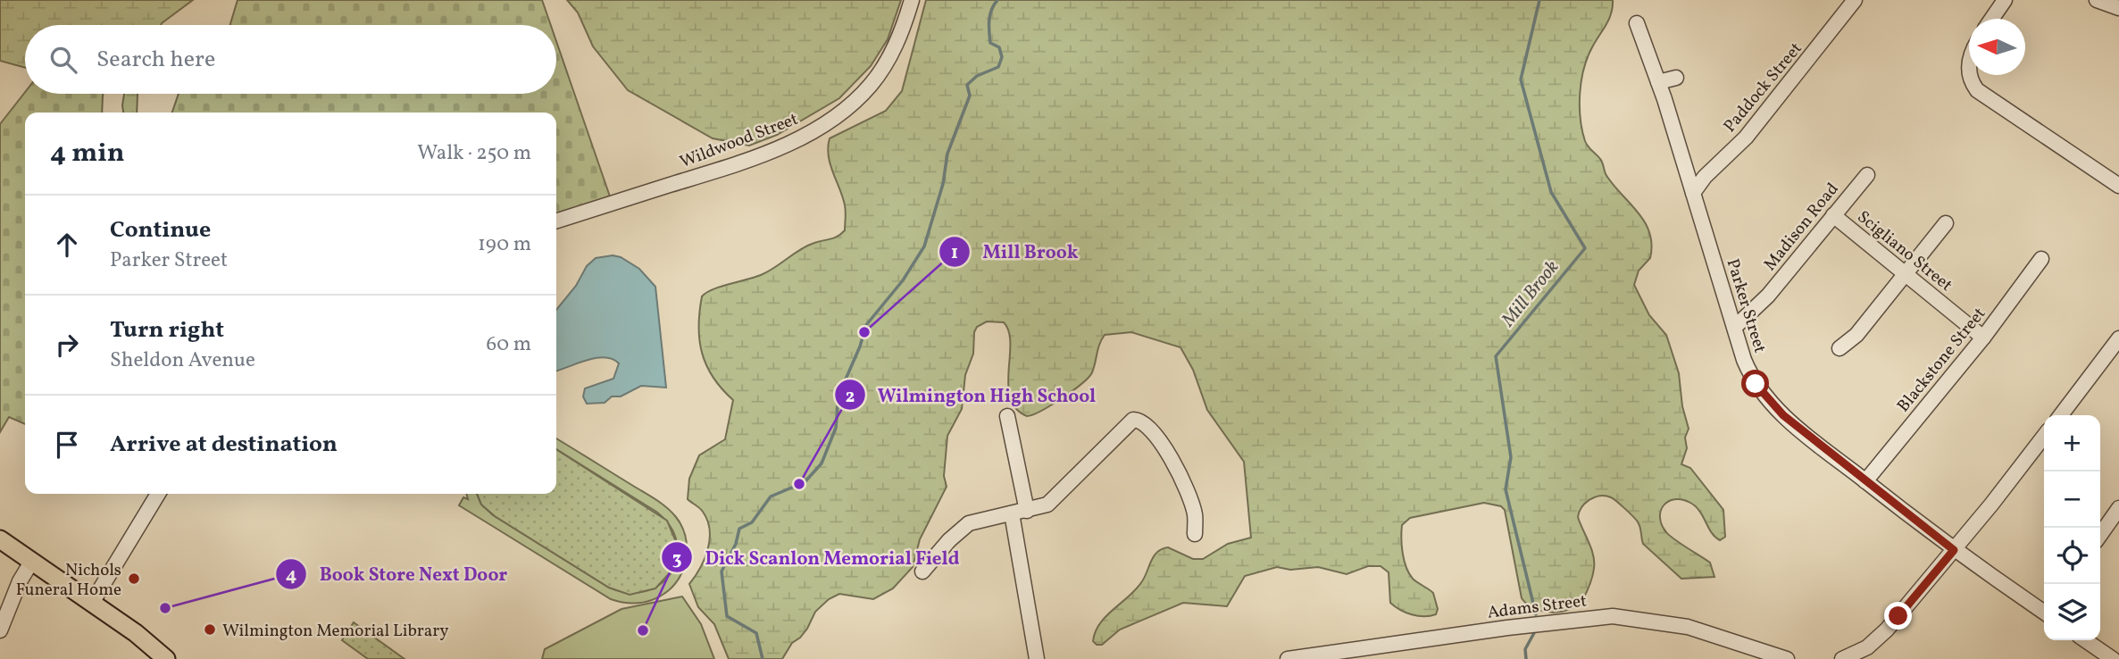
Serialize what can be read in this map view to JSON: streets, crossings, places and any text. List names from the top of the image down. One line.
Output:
{"streets":{"street":["Paddock Street","Wildwood Street","Madison Road","Scigliano Street","Parker Street","Blackstone Street","Adams Street"]},"crossings":[["Paddock Street","Parker Street"],["Madison Road","Scigliano Street"],["Madison Road","Parker Street"],["Scigliano Street","Blackstone Street"],["Parker Street","Blackstone Street"]],"water":["Mill Brook"],"places":["Mill Brook","Wilmington High School","Nichols Funeral Home","Book Store Next Door","Wilmington Memorial Library","Dick Scanlon Memorial Field"],"north":"left","page":{"search":"Search here","heading":["4 min","Walk · 250 m"],"list":[["Continue","Parker Street","190 m"],["Turn right","Sheldon Avenue","60 m"],"Arrive at destination"],"map_buttons":["+","−"]}}
